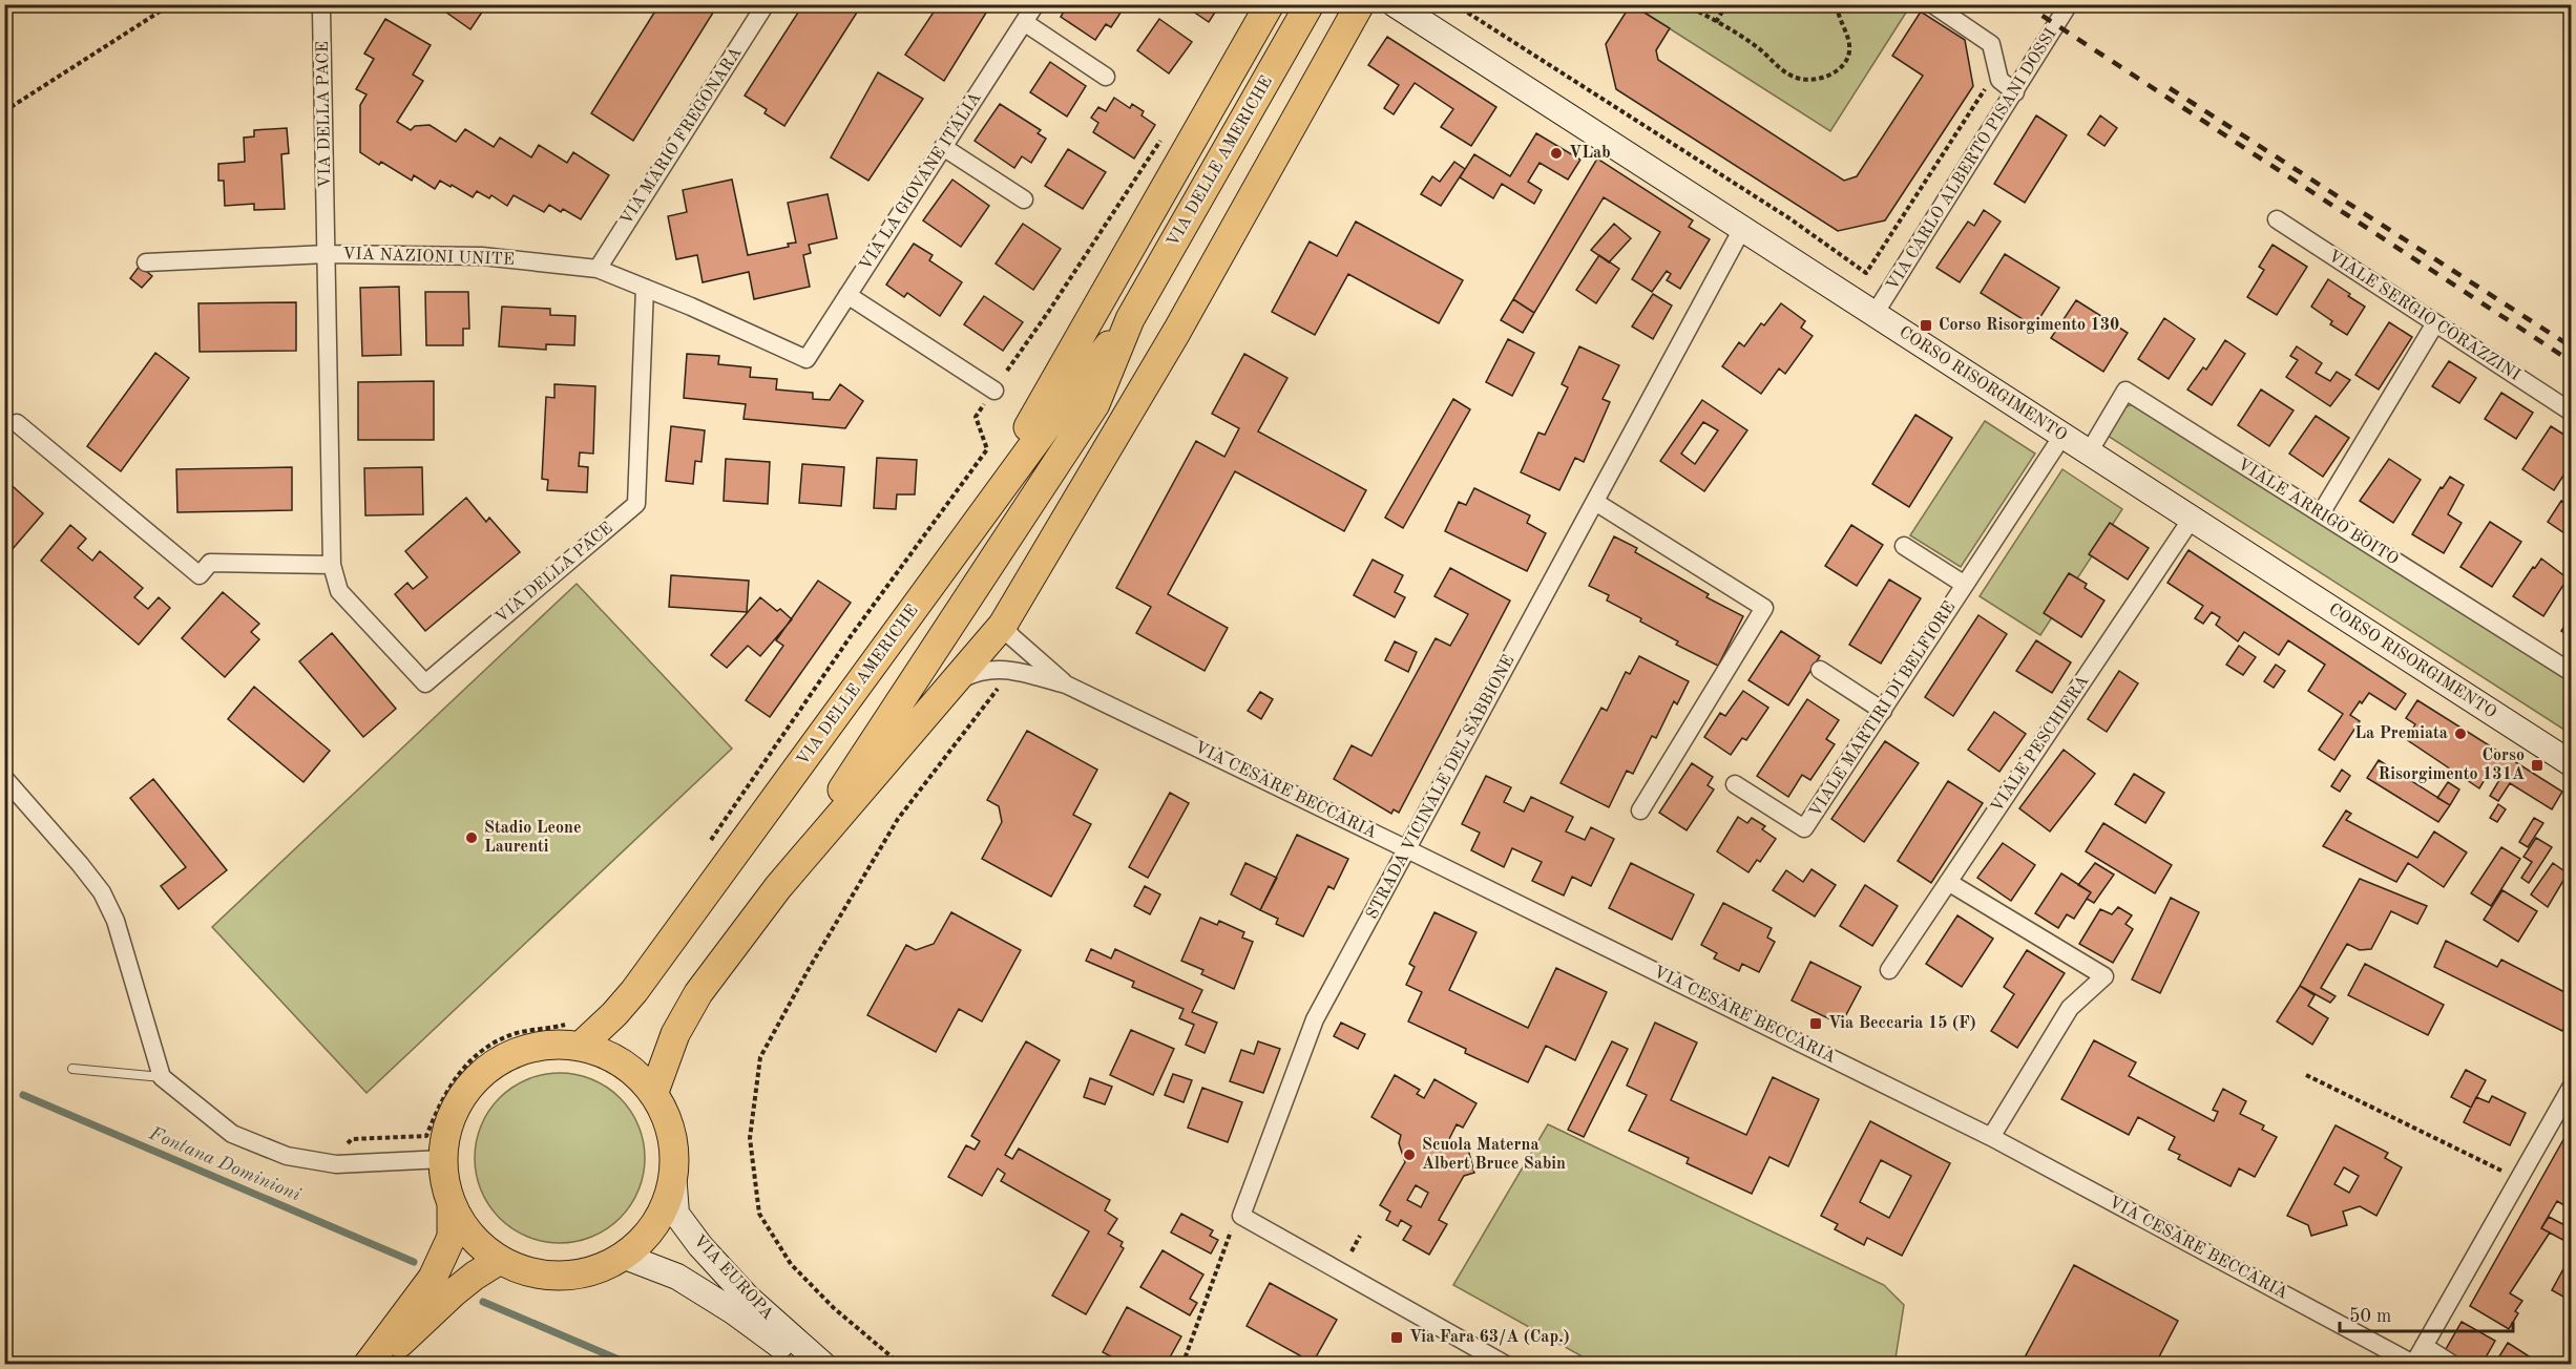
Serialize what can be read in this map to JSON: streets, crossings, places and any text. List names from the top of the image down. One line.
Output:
{"streets":{"main road":["VIA DELLE AMERICHE","CORSO RISORGIMENTO","VIA EUROPA"],"street":["VIA DELLA PACE","VIA MARIO FREGONARA","VIA CARLO ALBERTO PISANI DOSSI","VIA LA GIOVANE ITALIA","VIA NAZIONI UNITE","VIALE SERGIO CORAZZINI","VIALE ARRIGO BOITO","VIALE MARTIRI DI BELFIORE","VIALE PESCHIERA","STRADA VICINALE DEL SABBIONE","VIA CESARE BECCARIA"]},"crossings":[["VIA DELLA PACE","VIA NAZIONI UNITE"],["VIA MARIO FREGONARA","VIA NAZIONI UNITE"],["VIA CARLO ALBERTO PISANI DOSSI","CORSO RISORGIMENTO"],["VIA LA GIOVANE ITALIA","VIA NAZIONI UNITE"],["CORSO RISORGIMENTO","VIALE ARRIGO BOITO"],["CORSO RISORGIMENTO","VIALE MARTIRI DI BELFIORE"],["CORSO RISORGIMENTO","VIALE PESCHIERA"],["CORSO RISORGIMENTO","STRADA VICINALE DEL SABBIONE"],["STRADA VICINALE DEL SABBIONE","VIA CESARE BECCARIA"]],"water":["Fontana Dominioni"],"places":{"other":["VLab","La Premiata","Stadio Leone Laurenti","Scuola Materna Albert Bruce Sabin"],"transit":["Corso Risorgimento 130","Corso Risorgimento 131A","Via Beccaria 15 (F)","Via Fara 63/A (Cap.)"]},"scale_bar":"50 m"}
